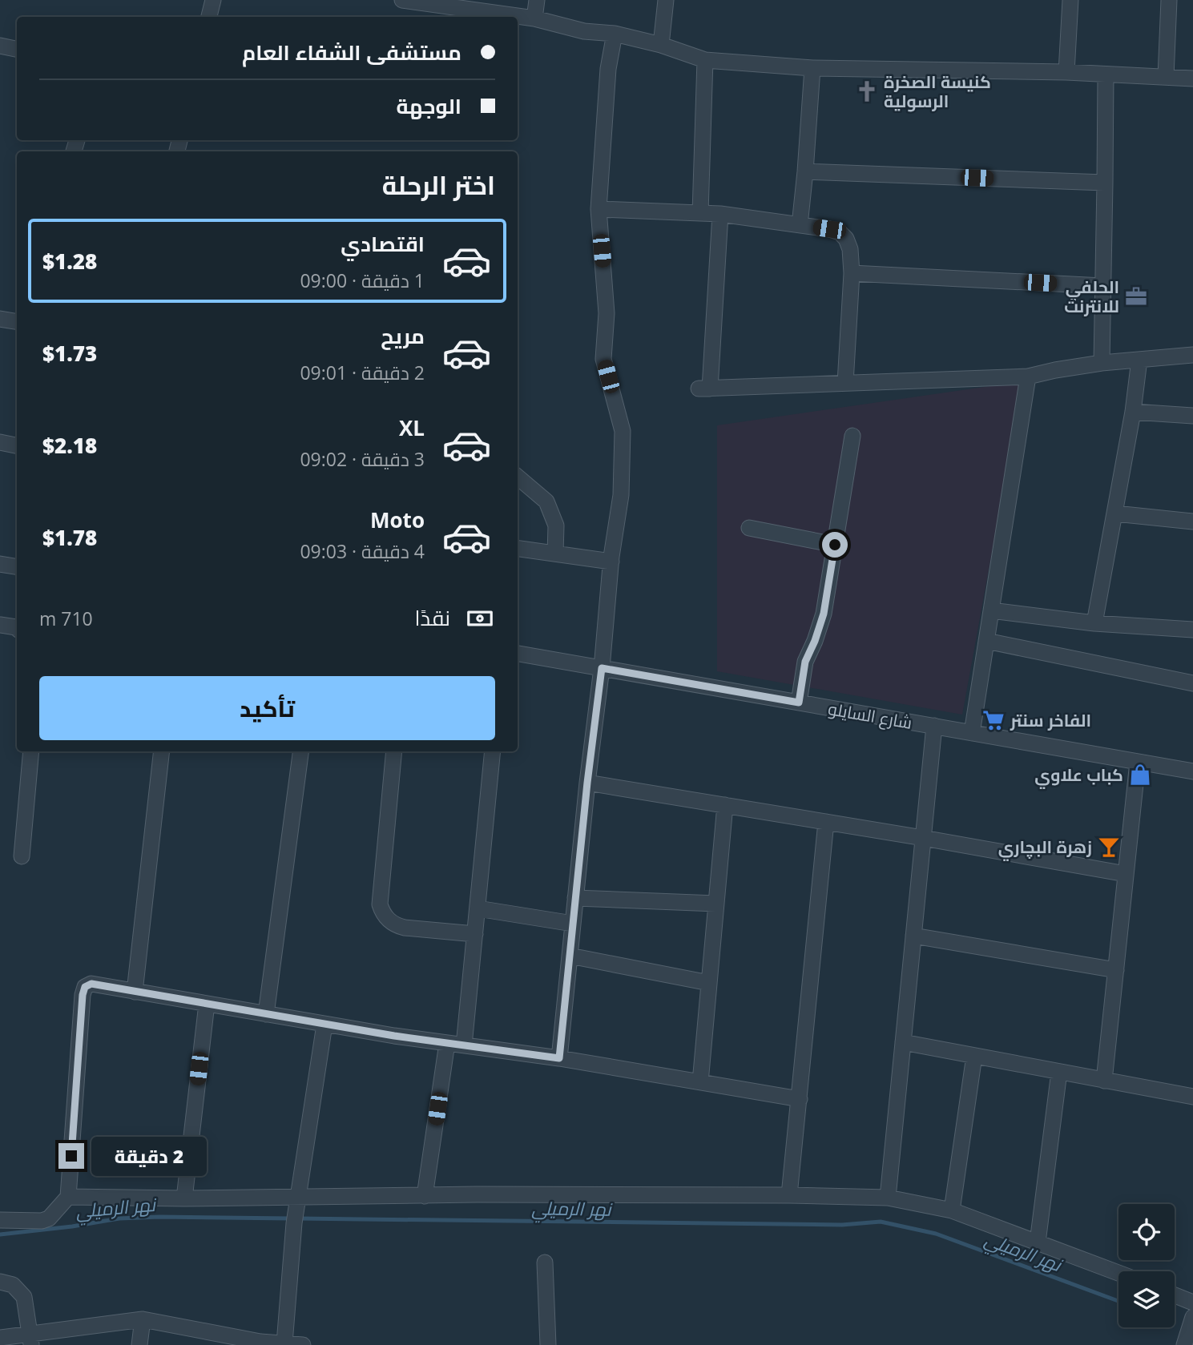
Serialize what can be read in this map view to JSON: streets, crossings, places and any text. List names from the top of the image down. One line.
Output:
{"streets":{"street":["شارع السايلو"]},"water":["نهر الرميلي"],"places":{"church":["كنيسة الصخرة الرسولية"],"office":["الحلفي للانترنت"],"supermarket":["الفاخر سنتر"],"shop":["كباب علاوي"],"bar":["زهرة البچاري"]},"page":{"banner":["مستشفى الشفاء العام","الوجهة"],"heading":"اختر الرحلة","list":[{"name":"اقتصادي","note":"1 دقيقة · 09:00","value":"$1.28"},{"name":"مريح","note":"2 دقيقة · 09:01","value":"$1.73"},{"name":"XL","note":"3 دقيقة · 09:02","value":"$2.18"},{"name":"Moto","note":"4 دقيقة · 09:03","value":"$1.78"}],"pay":["نقدًا","710 m"],"buttons":"تأكيد","bubble":"2 دقيقة"}}
